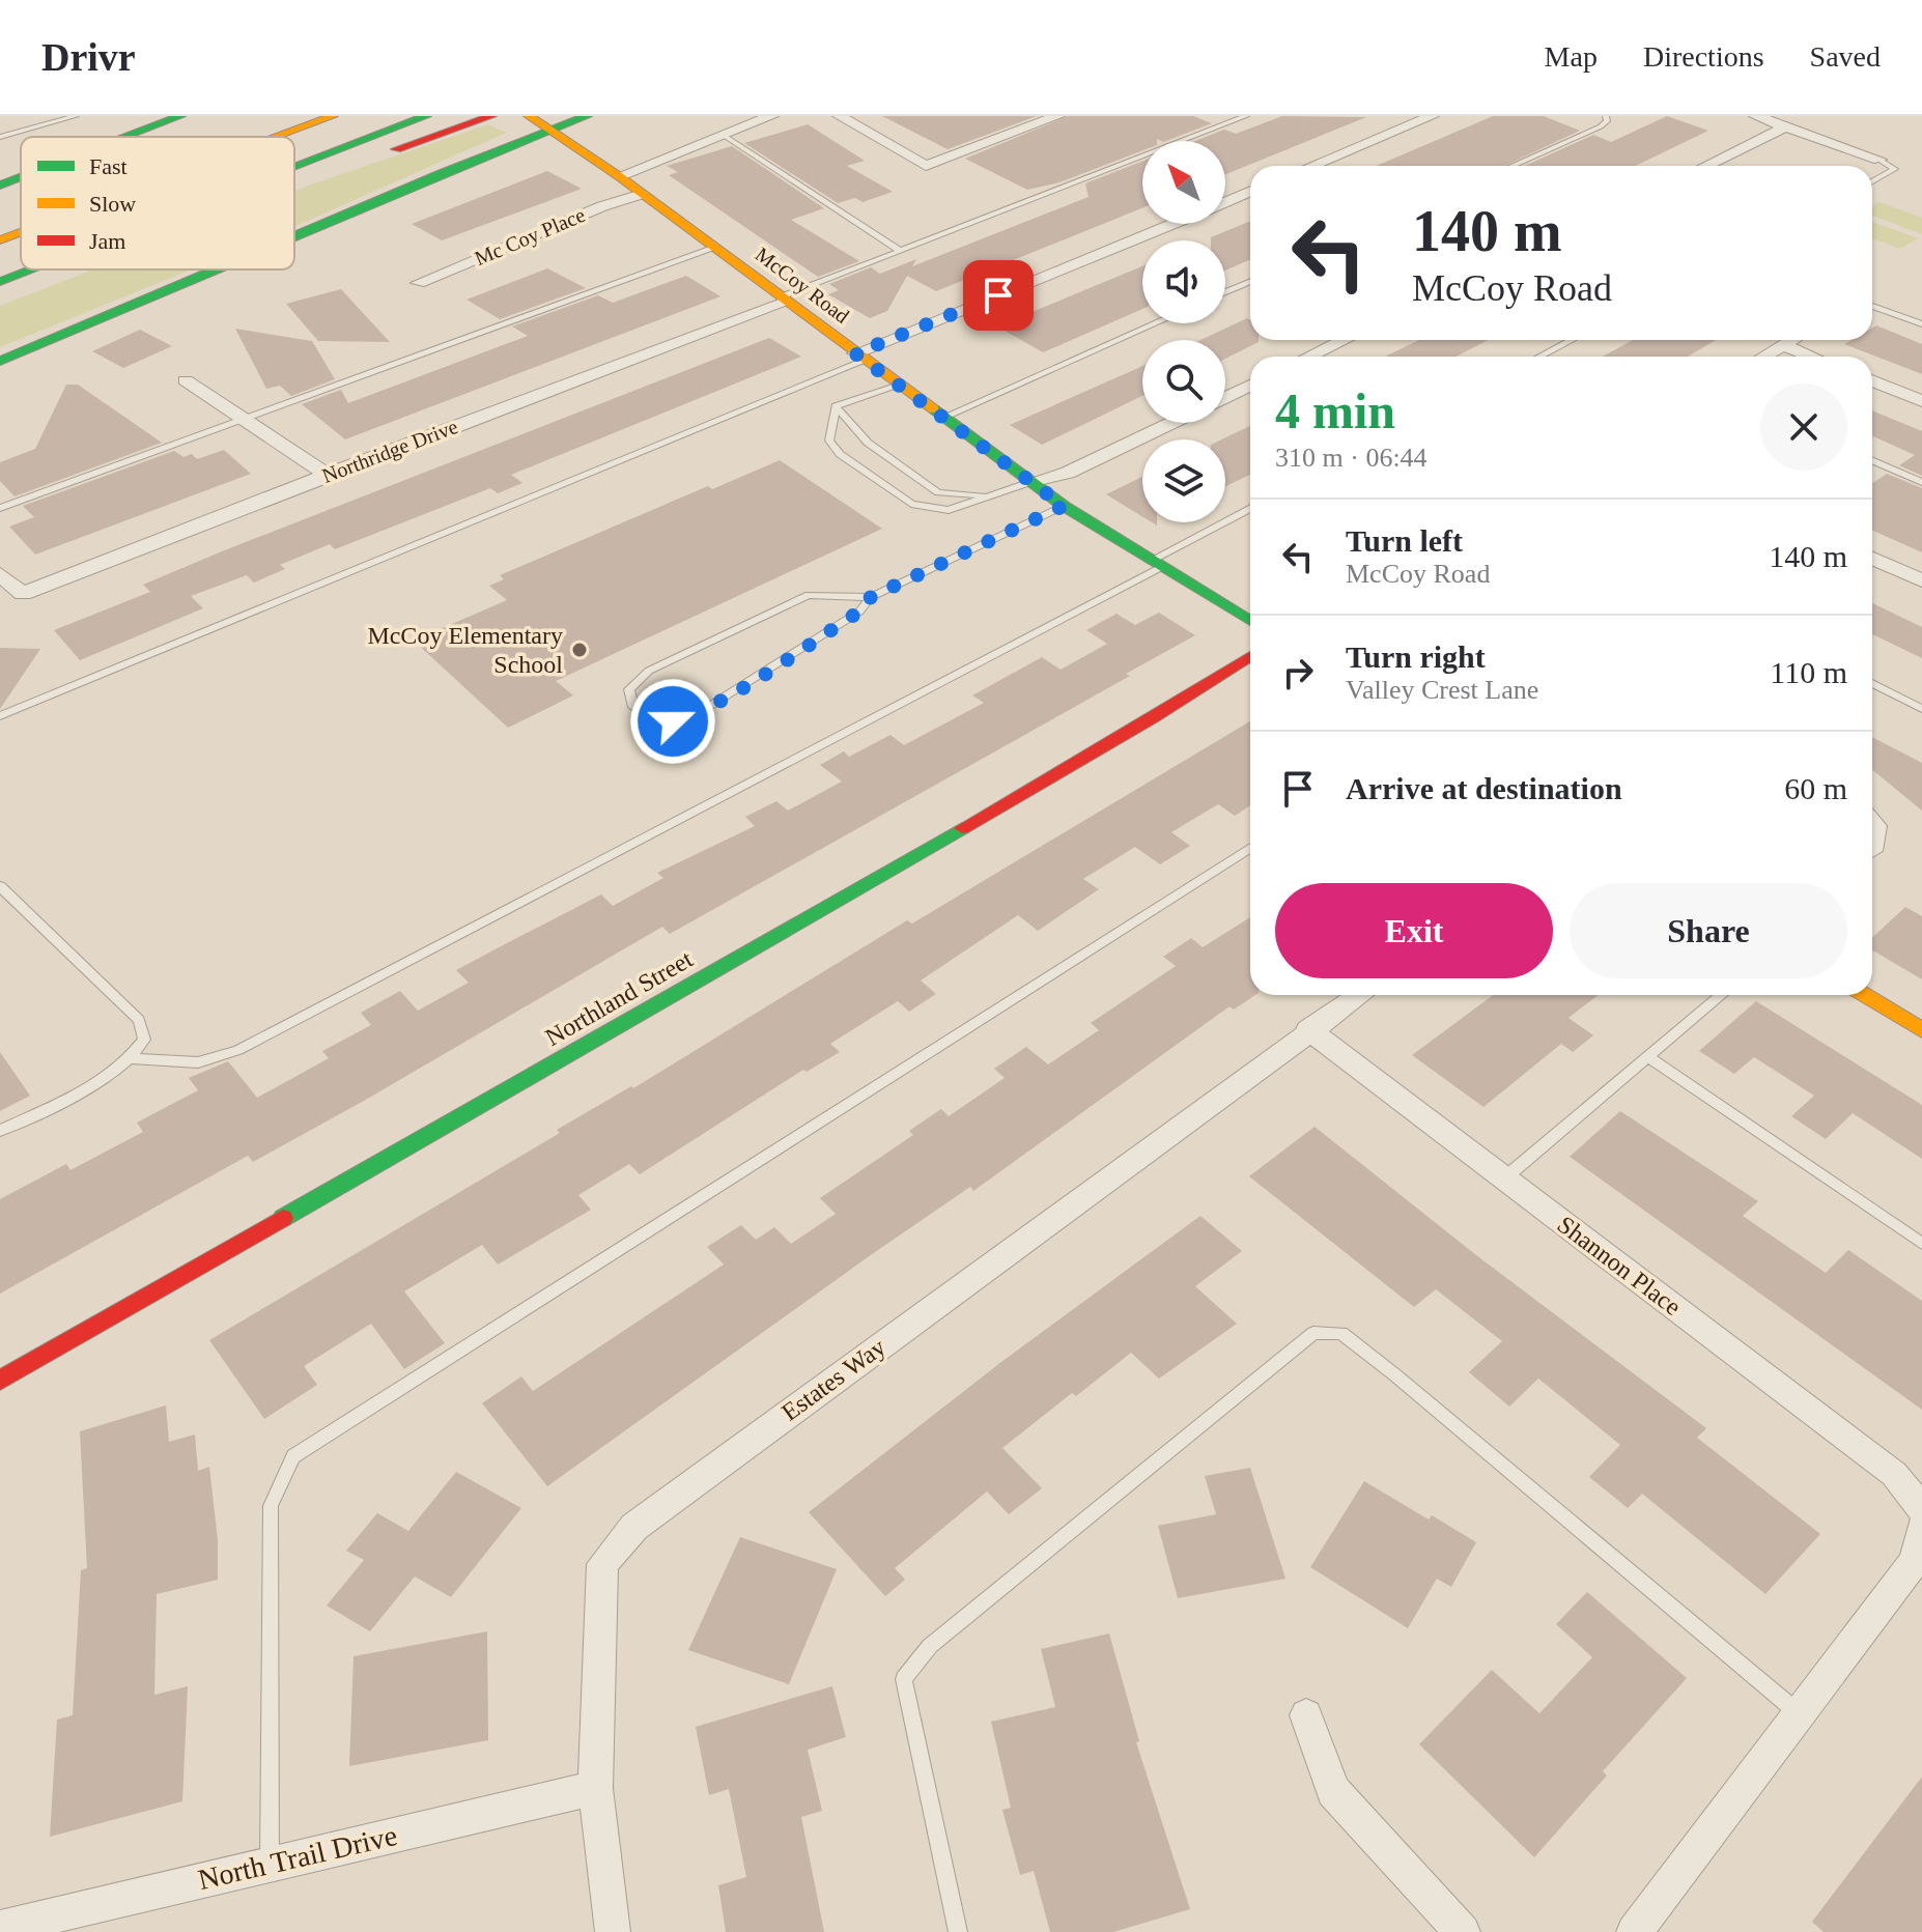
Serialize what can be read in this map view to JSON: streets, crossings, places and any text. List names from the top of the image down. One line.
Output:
{"streets":{"main road":["McCoy Road","Northland Street"],"street":["Mc Coy Place","Northridge Drive","Shannon Place","Estates Way","North Trail Drive"]},"crossings":[["Mc Coy Place","McCoy Road"],["McCoy Road","Northridge Drive"],["Shannon Place","Estates Way"],["Estates Way","North Trail Drive"]],"places":["McCoy Elementary School"],"legend":["Fast","Slow","Jam"],"north":"top left","page":{"header":"Drivr","nav":["Map","Directions","Saved"],"turn":["140 m","McCoy Road"],"heading":["4 min","310 m · 06:44"],"list":[{"name":"Turn left","note":"McCoy Road","value":"140 m"},{"name":"Turn right","note":"Valley Crest Lane","value":"110 m"},{"name":"Arrive at destination","value":"60 m"}],"buttons":["Exit","Share"]}}
